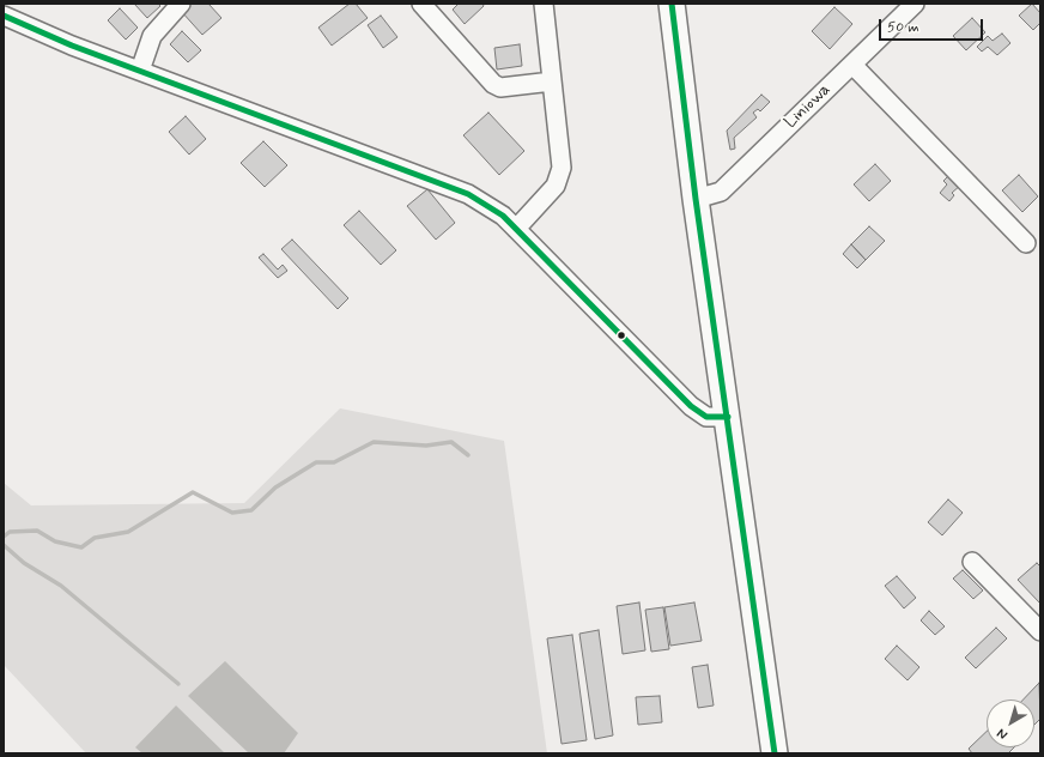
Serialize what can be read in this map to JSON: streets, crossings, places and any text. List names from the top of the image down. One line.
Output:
{"streets":{"street":["Liniowa"]},"scale_bar":"50 m","north":"bottom left"}
